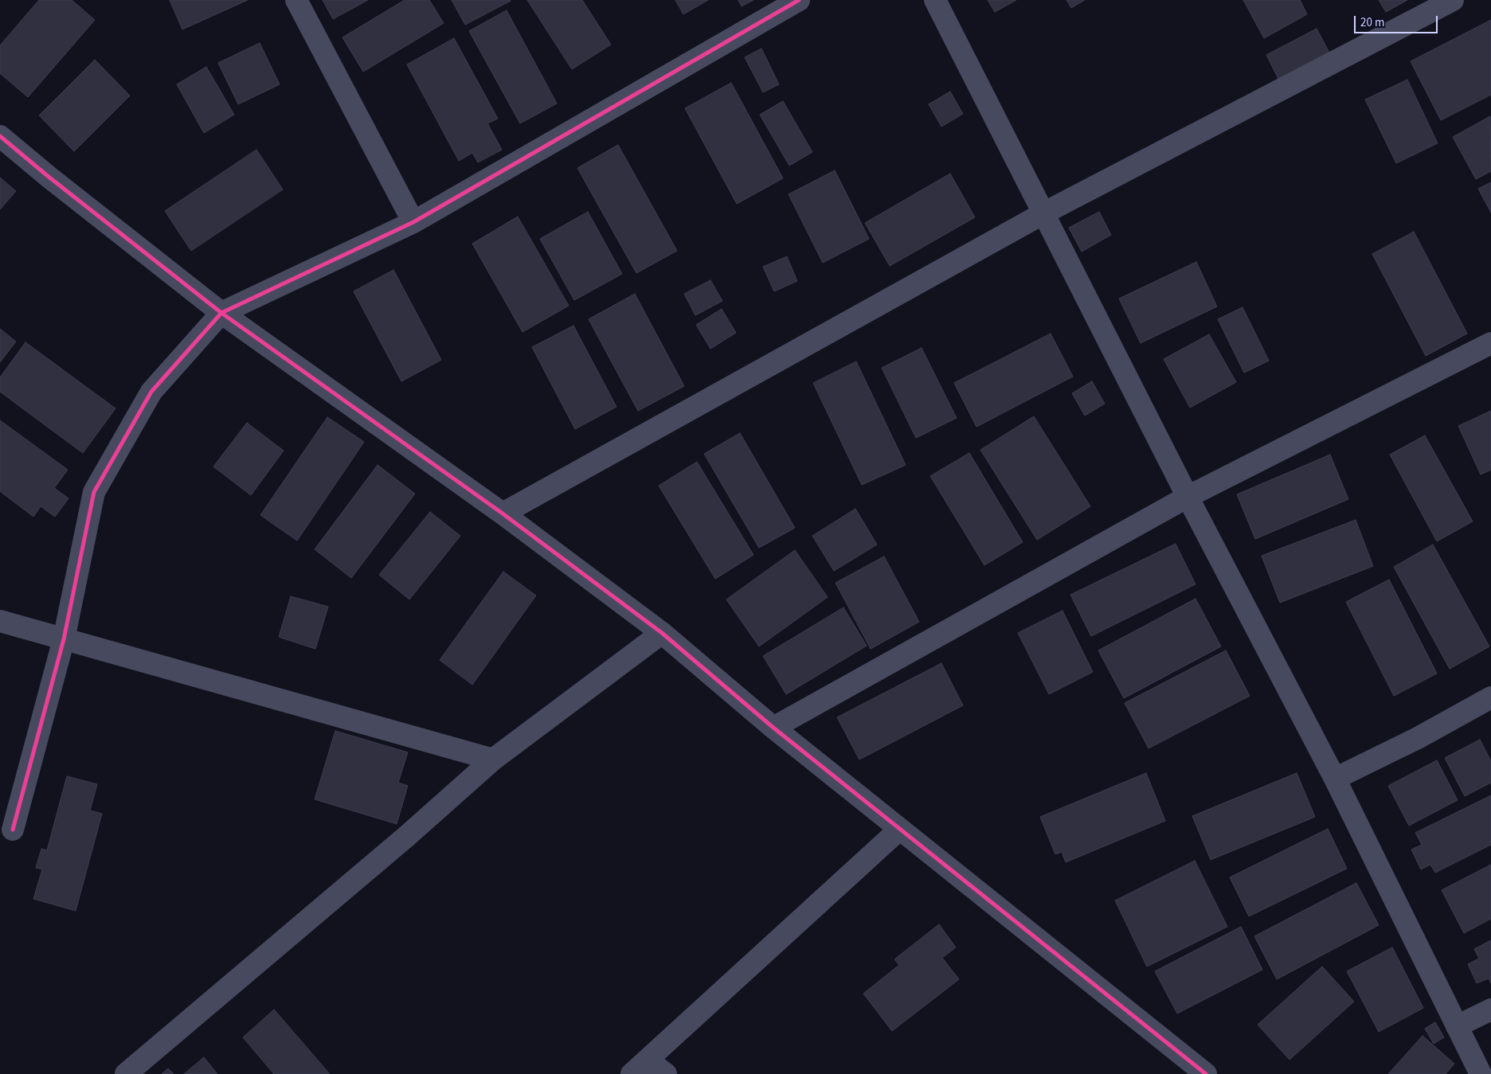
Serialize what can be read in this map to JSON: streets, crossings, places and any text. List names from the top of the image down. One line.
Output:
{"scale_bar":"20 m"}
